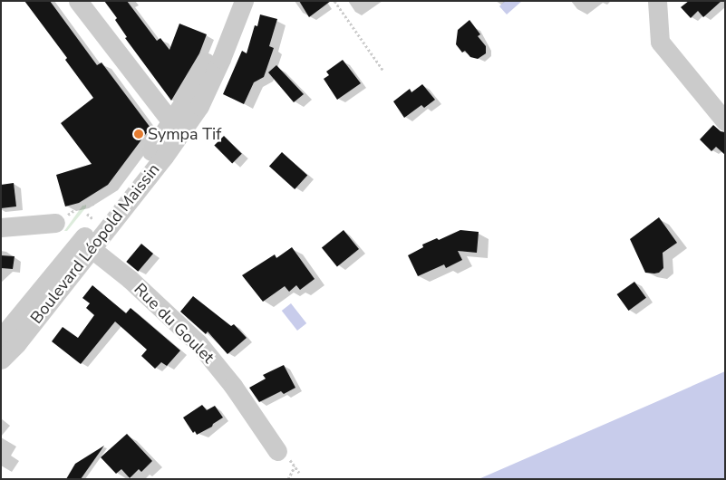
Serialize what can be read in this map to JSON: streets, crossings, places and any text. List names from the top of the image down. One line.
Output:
{"streets":{"street":["Boulevard Léopold Maissin","Rue du Goulet"]},"crossings":[["Boulevard Léopold Maissin","Rue du Goulet"]],"places":["Sympa Tif"]}
